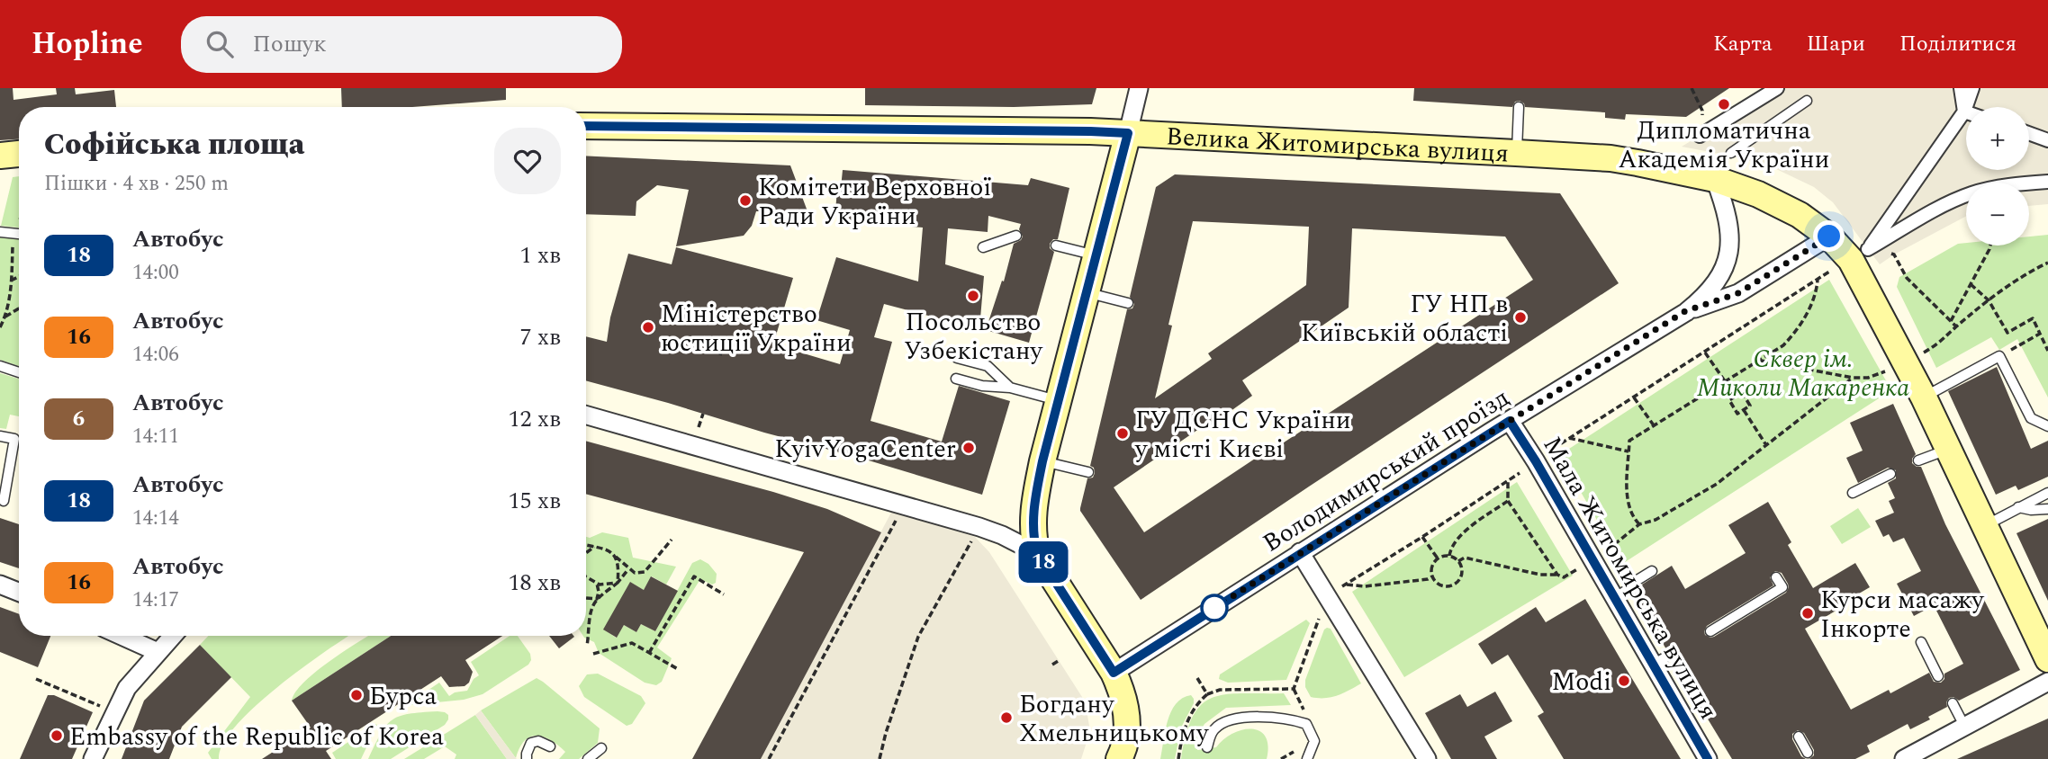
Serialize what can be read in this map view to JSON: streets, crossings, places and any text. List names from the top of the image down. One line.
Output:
{"streets":{"main road":["Велика Житомирська вулиця"],"street":["Володимирський проїзд","Мала Житомирська вулиця"]},"crossings":[["Велика Житомирська вулиця","Володимирський проїзд"],["Володимирський проїзд","Мала Житомирська вулиця"]],"parks":["Сквер ім. Миколи Макаренка"],"places":["Дипломатична Академія України","Комітети Верховної Ради України","Посольство Узбекістану","ГУ НП в Київській області","Міністерство юстиції України","ГУ ДСНС України у місті Києві","KyivYogaCenter","Курси масажу Інкорте","Modi","Бурса","Богдану Хмельницькому","Embassy of the Republic of Korea"],"lines":["bus line 18"],"page":{"header":"Hopline","search":"Пошук","nav":["Карта","Шари","Поділитися"],"on_map":"18","map_buttons":["+","−"],"heading":["Софійська площа","Пішки · 4 хв · 250 m"],"list":[{"mark":"18","name":"Автобус","note":"14:00","value":"1 хв"},{"mark":"16","name":"Автобус","note":"14:06","value":"7 хв"},{"mark":"6","name":"Автобус","note":"14:11","value":"12 хв"},{"mark":"18","name":"Автобус","note":"14:14","value":"15 хв"},{"mark":"16","name":"Автобус","note":"14:17","value":"18 хв"}]}}
